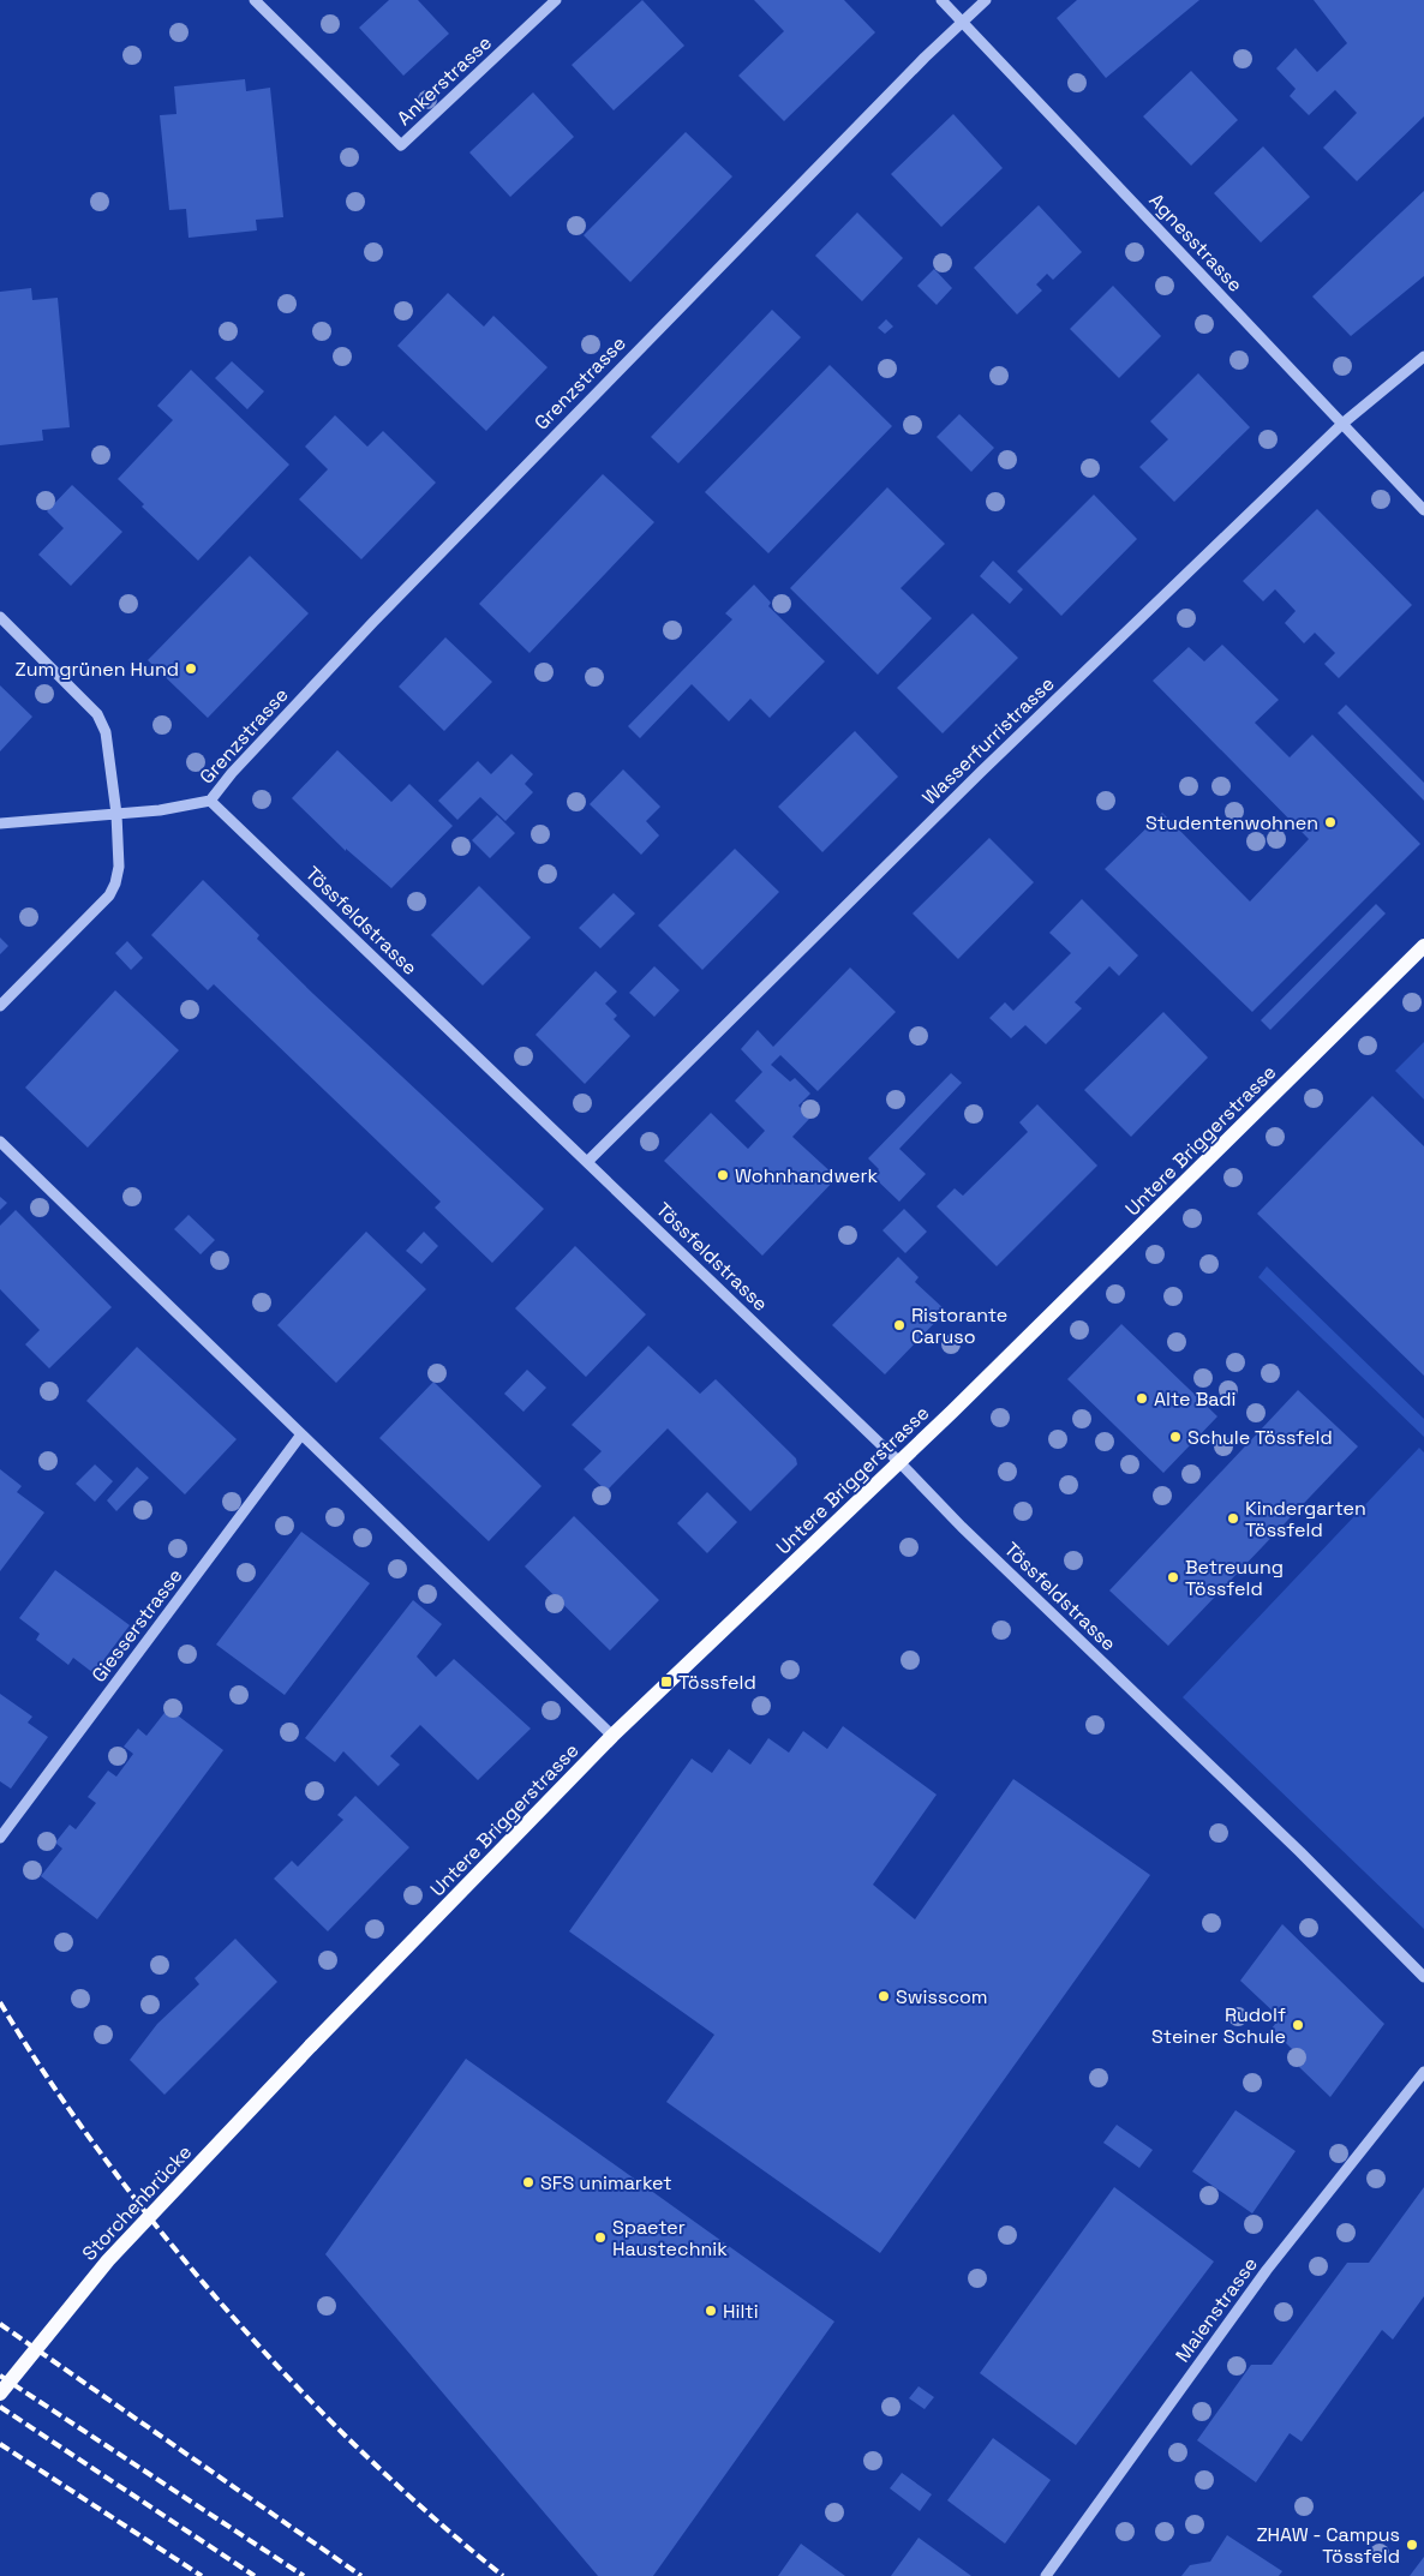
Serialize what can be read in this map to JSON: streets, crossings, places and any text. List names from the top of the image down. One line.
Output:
{"streets":{"main road":["Untere Briggerstrasse","Storchenbrücke"],"street":["Ankerstrasse","Agnesstrasse","Grenzstrasse","Wasserfurristrasse","Tössfeldstrasse","Giesserstrasse","Maienstrasse"]},"crossings":[["Agnesstrasse","Grenzstrasse"],["Agnesstrasse","Wasserfurristrasse"],["Grenzstrasse","Tössfeldstrasse"],["Wasserfurristrasse","Tössfeldstrasse"],["Tössfeldstrasse","Untere Briggerstrasse"],["Untere Briggerstrasse","Storchenbrücke"]],"places":{"other":["Zum grünen Hund","Studentenwohnen","Wohnhandwerk","Ristorante Caruso","Alte Badi","Schule Tössfeld","Kindergarten Tössfeld","Betreuung Tössfeld","Swisscom","Rudolf Steiner Schule","SFS unimarket","Spaeter Haustechnik","Hilti","ZHAW - Campus Tössfeld"],"transit":["Tössfeld"]}}
